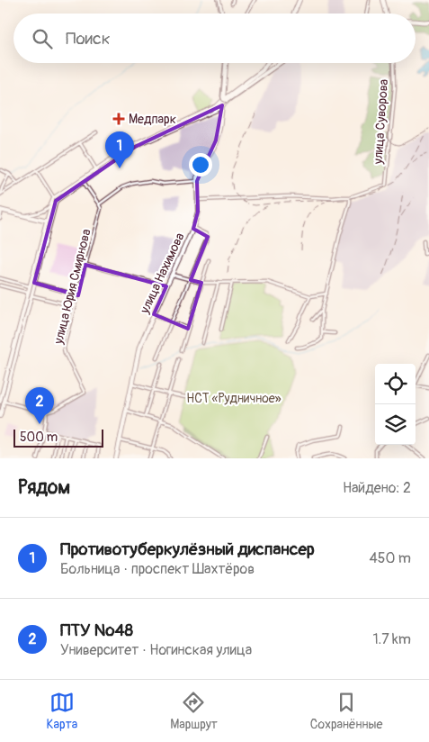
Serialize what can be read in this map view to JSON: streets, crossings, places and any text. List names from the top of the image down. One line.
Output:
{"streets":{"main road":["улица Нахимова"],"street":["улица Суворова","улица Юрия Смирнова"]},"parks":["НСТ «Рудничное»"],"places":{"health":["Медпарк"]},"scale_bar":"500 m","page":{"search":"Поиск","pins":["1","2"],"scale":"500 m","heading":["Рядом","Найдено: 2"],"list":[{"mark":"1","name":"Противотуберкулёзный диспансер","note":"Больница · проспект Шахтёров","value":"450 m"},{"mark":"2","name":"ПТУ №48","note":"Университет · Ногинская улица","value":"1.7 km"}],"nav":["Карта","Маршрут","Сохранённые"]}}
